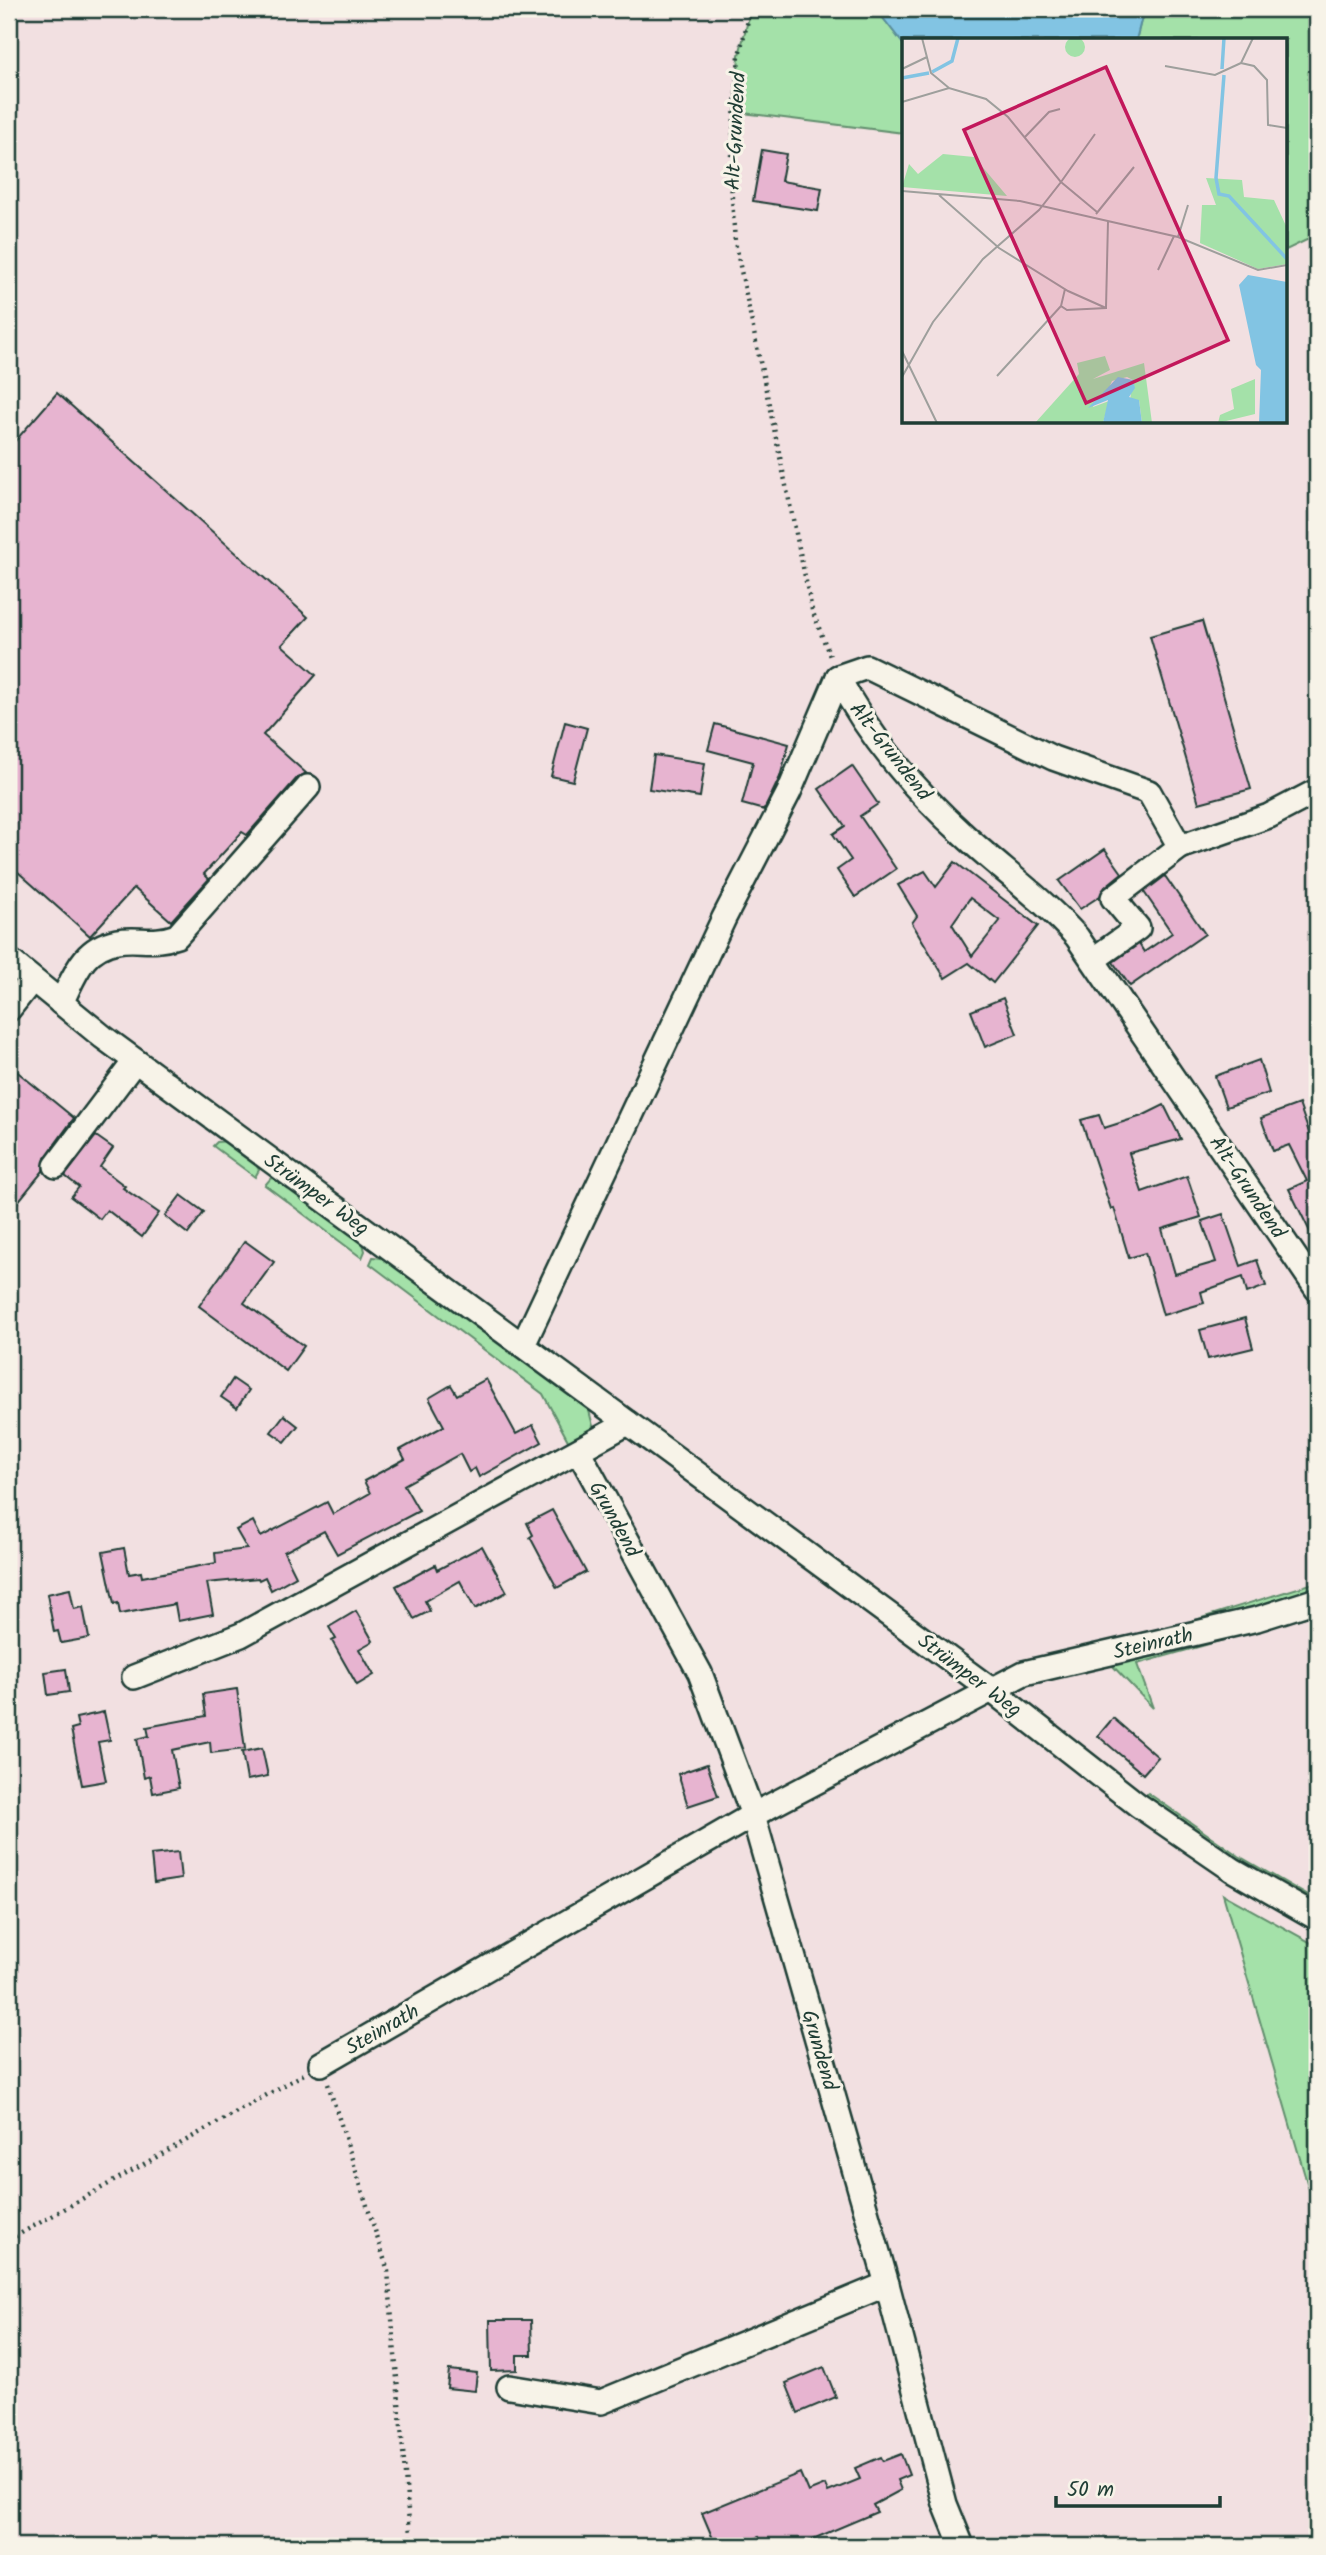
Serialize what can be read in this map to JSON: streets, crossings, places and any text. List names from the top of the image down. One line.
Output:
{"streets":{"street":["Alt-Grundend","Strümper Weg","Grundend","Steinrath"]},"crossings":[["Strümper Weg","Steinrath"],["Grundend","Steinrath"]],"scale_bar":"50 m"}
